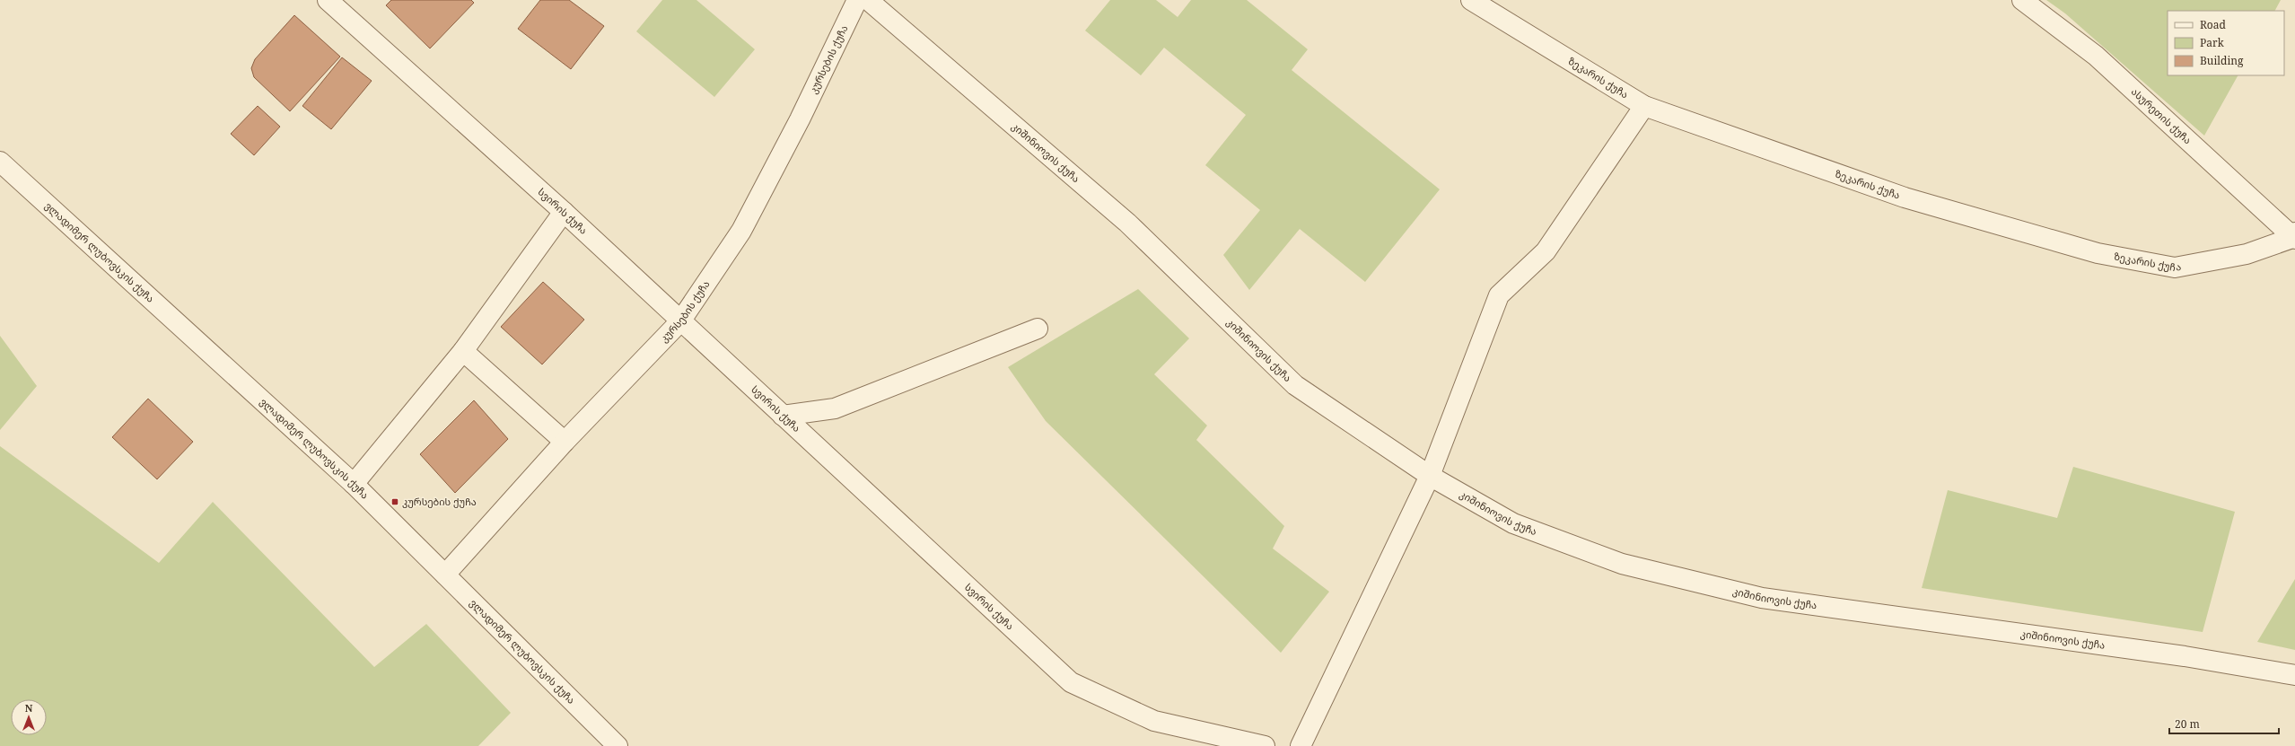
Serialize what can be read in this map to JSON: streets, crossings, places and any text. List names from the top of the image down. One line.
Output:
{"streets":{"street":["კურსების ქუჩა","ზეკარის ქუჩა","ასურეთის ქუჩა","კიშინიოვის ქუჩა","სვირის ქუჩა","ვლადიმერ ლუბოვსკის ქუჩა"]},"crossings":[["კურსების ქუჩა","სვირის ქუჩა"],["კურსების ქუჩა","ვლადიმერ ლუბოვსკის ქუჩა"],["ზეკარის ქუჩა","ასურეთის ქუჩა"]],"places":{"transit":["კურსების ქუჩა"]},"legend":["Road","Park","Building"],"scale_bar":"20 m","north":"top"}
